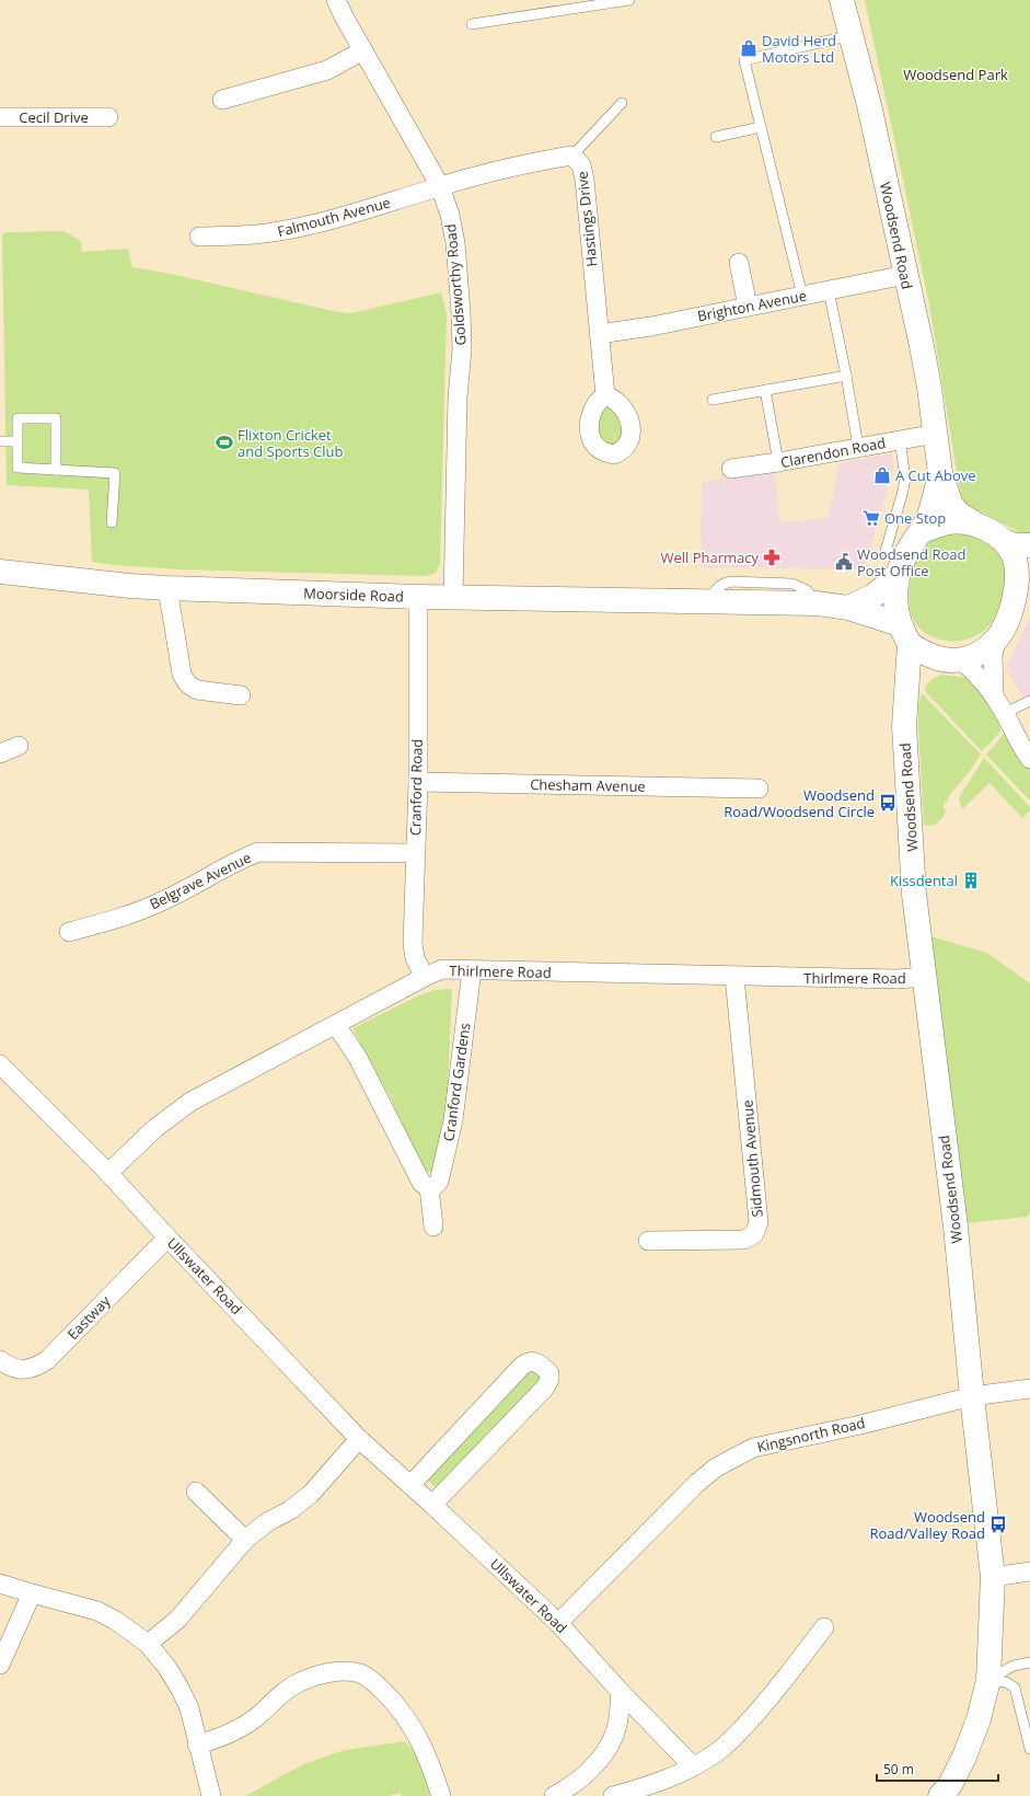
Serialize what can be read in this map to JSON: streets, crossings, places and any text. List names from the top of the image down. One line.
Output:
{"streets":{"street":["Cecil Drive","Falmouth Avenue","Hastings Drive","Woodsend Road","Goldsworthy Road","Brighton Avenue","Clarendon Road","Moorside Road","Chesham Avenue","Cranford Road","Belgrave Avenue","Thirlmere Road","Cranford Gardens","Sidmouth Avenue","Ullswater Road","Eastway","Kingsnorth Road"]},"crossings":[["Falmouth Avenue","Hastings Drive"],["Falmouth Avenue","Goldsworthy Road"],["Hastings Drive","Goldsworthy Road"],["Hastings Drive","Brighton Avenue"],["Woodsend Road","Brighton Avenue"],["Woodsend Road","Clarendon Road"],["Woodsend Road","Moorside Road"],["Woodsend Road","Thirlmere Road"],["Woodsend Road","Kingsnorth Road"],["Goldsworthy Road","Moorside Road"],["Moorside Road","Cranford Road"],["Chesham Avenue","Cranford Road"],["Cranford Road","Belgrave Avenue"],["Cranford Road","Thirlmere Road"],["Thirlmere Road","Cranford Gardens"],["Thirlmere Road","Sidmouth Avenue"],["Thirlmere Road","Ullswater Road"],["Ullswater Road","Eastway"],["Ullswater Road","Kingsnorth Road"]],"parks":["Woodsend Park"],"places":{"shop":["David Herd Motors Ltd","A Cut Above"],"sports":["Flixton Cricket and Sports Club"],"supermarket":["One Stop"],"pharmacy":["Well Pharmacy"],"public building":["Woodsend Road Post Office"],"bus stop":["Woodsend Road/Woodsend Circle","Woodsend Road/Valley Road"],"building":["Kissdental"]},"scale_bar":"50 m"}
